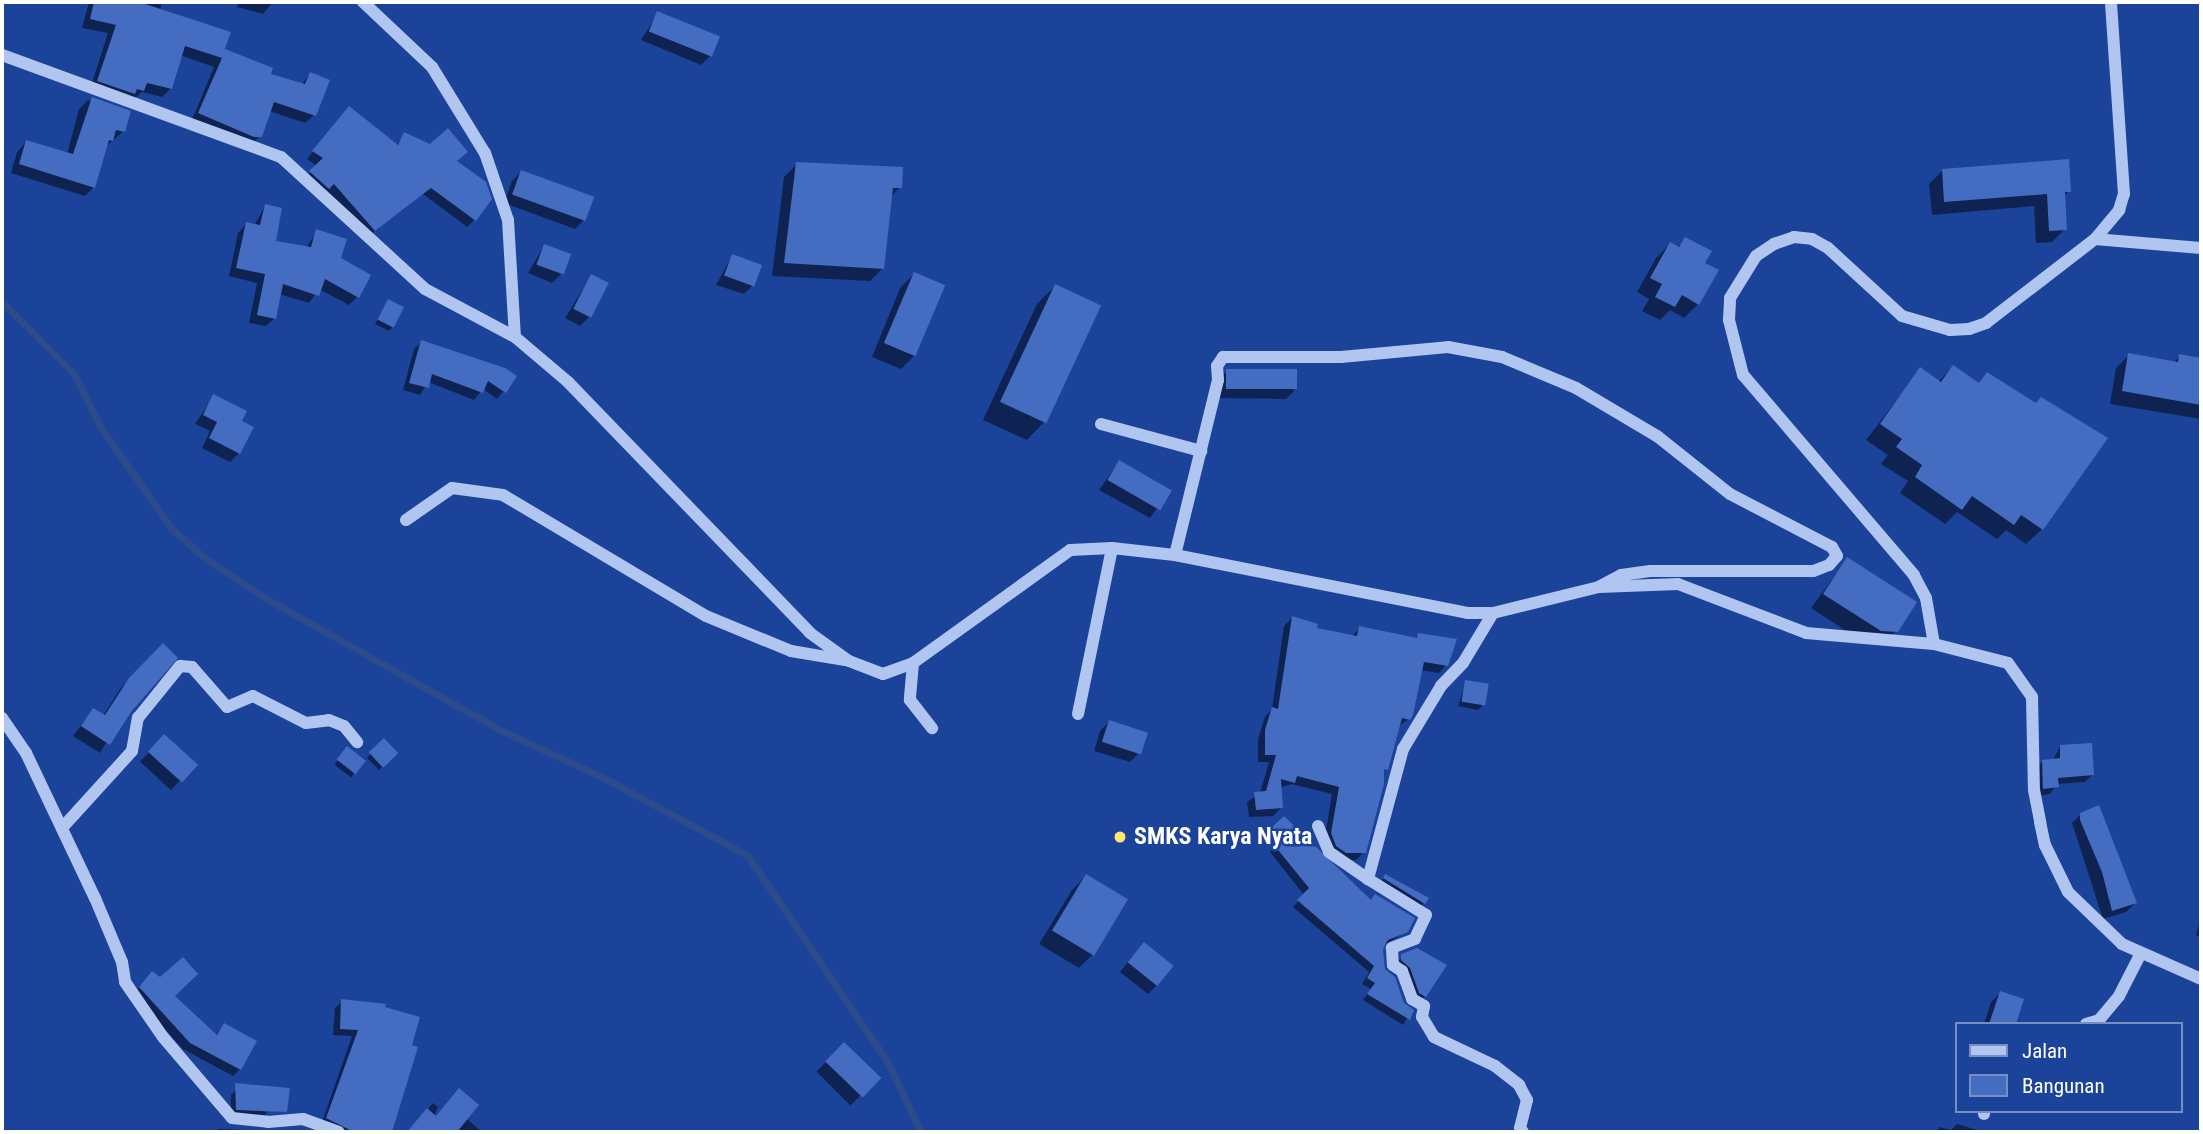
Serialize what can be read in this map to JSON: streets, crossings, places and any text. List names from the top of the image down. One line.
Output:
{"places":["SMKS Karya Nyata"],"legend":["Jalan","Bangunan"]}
